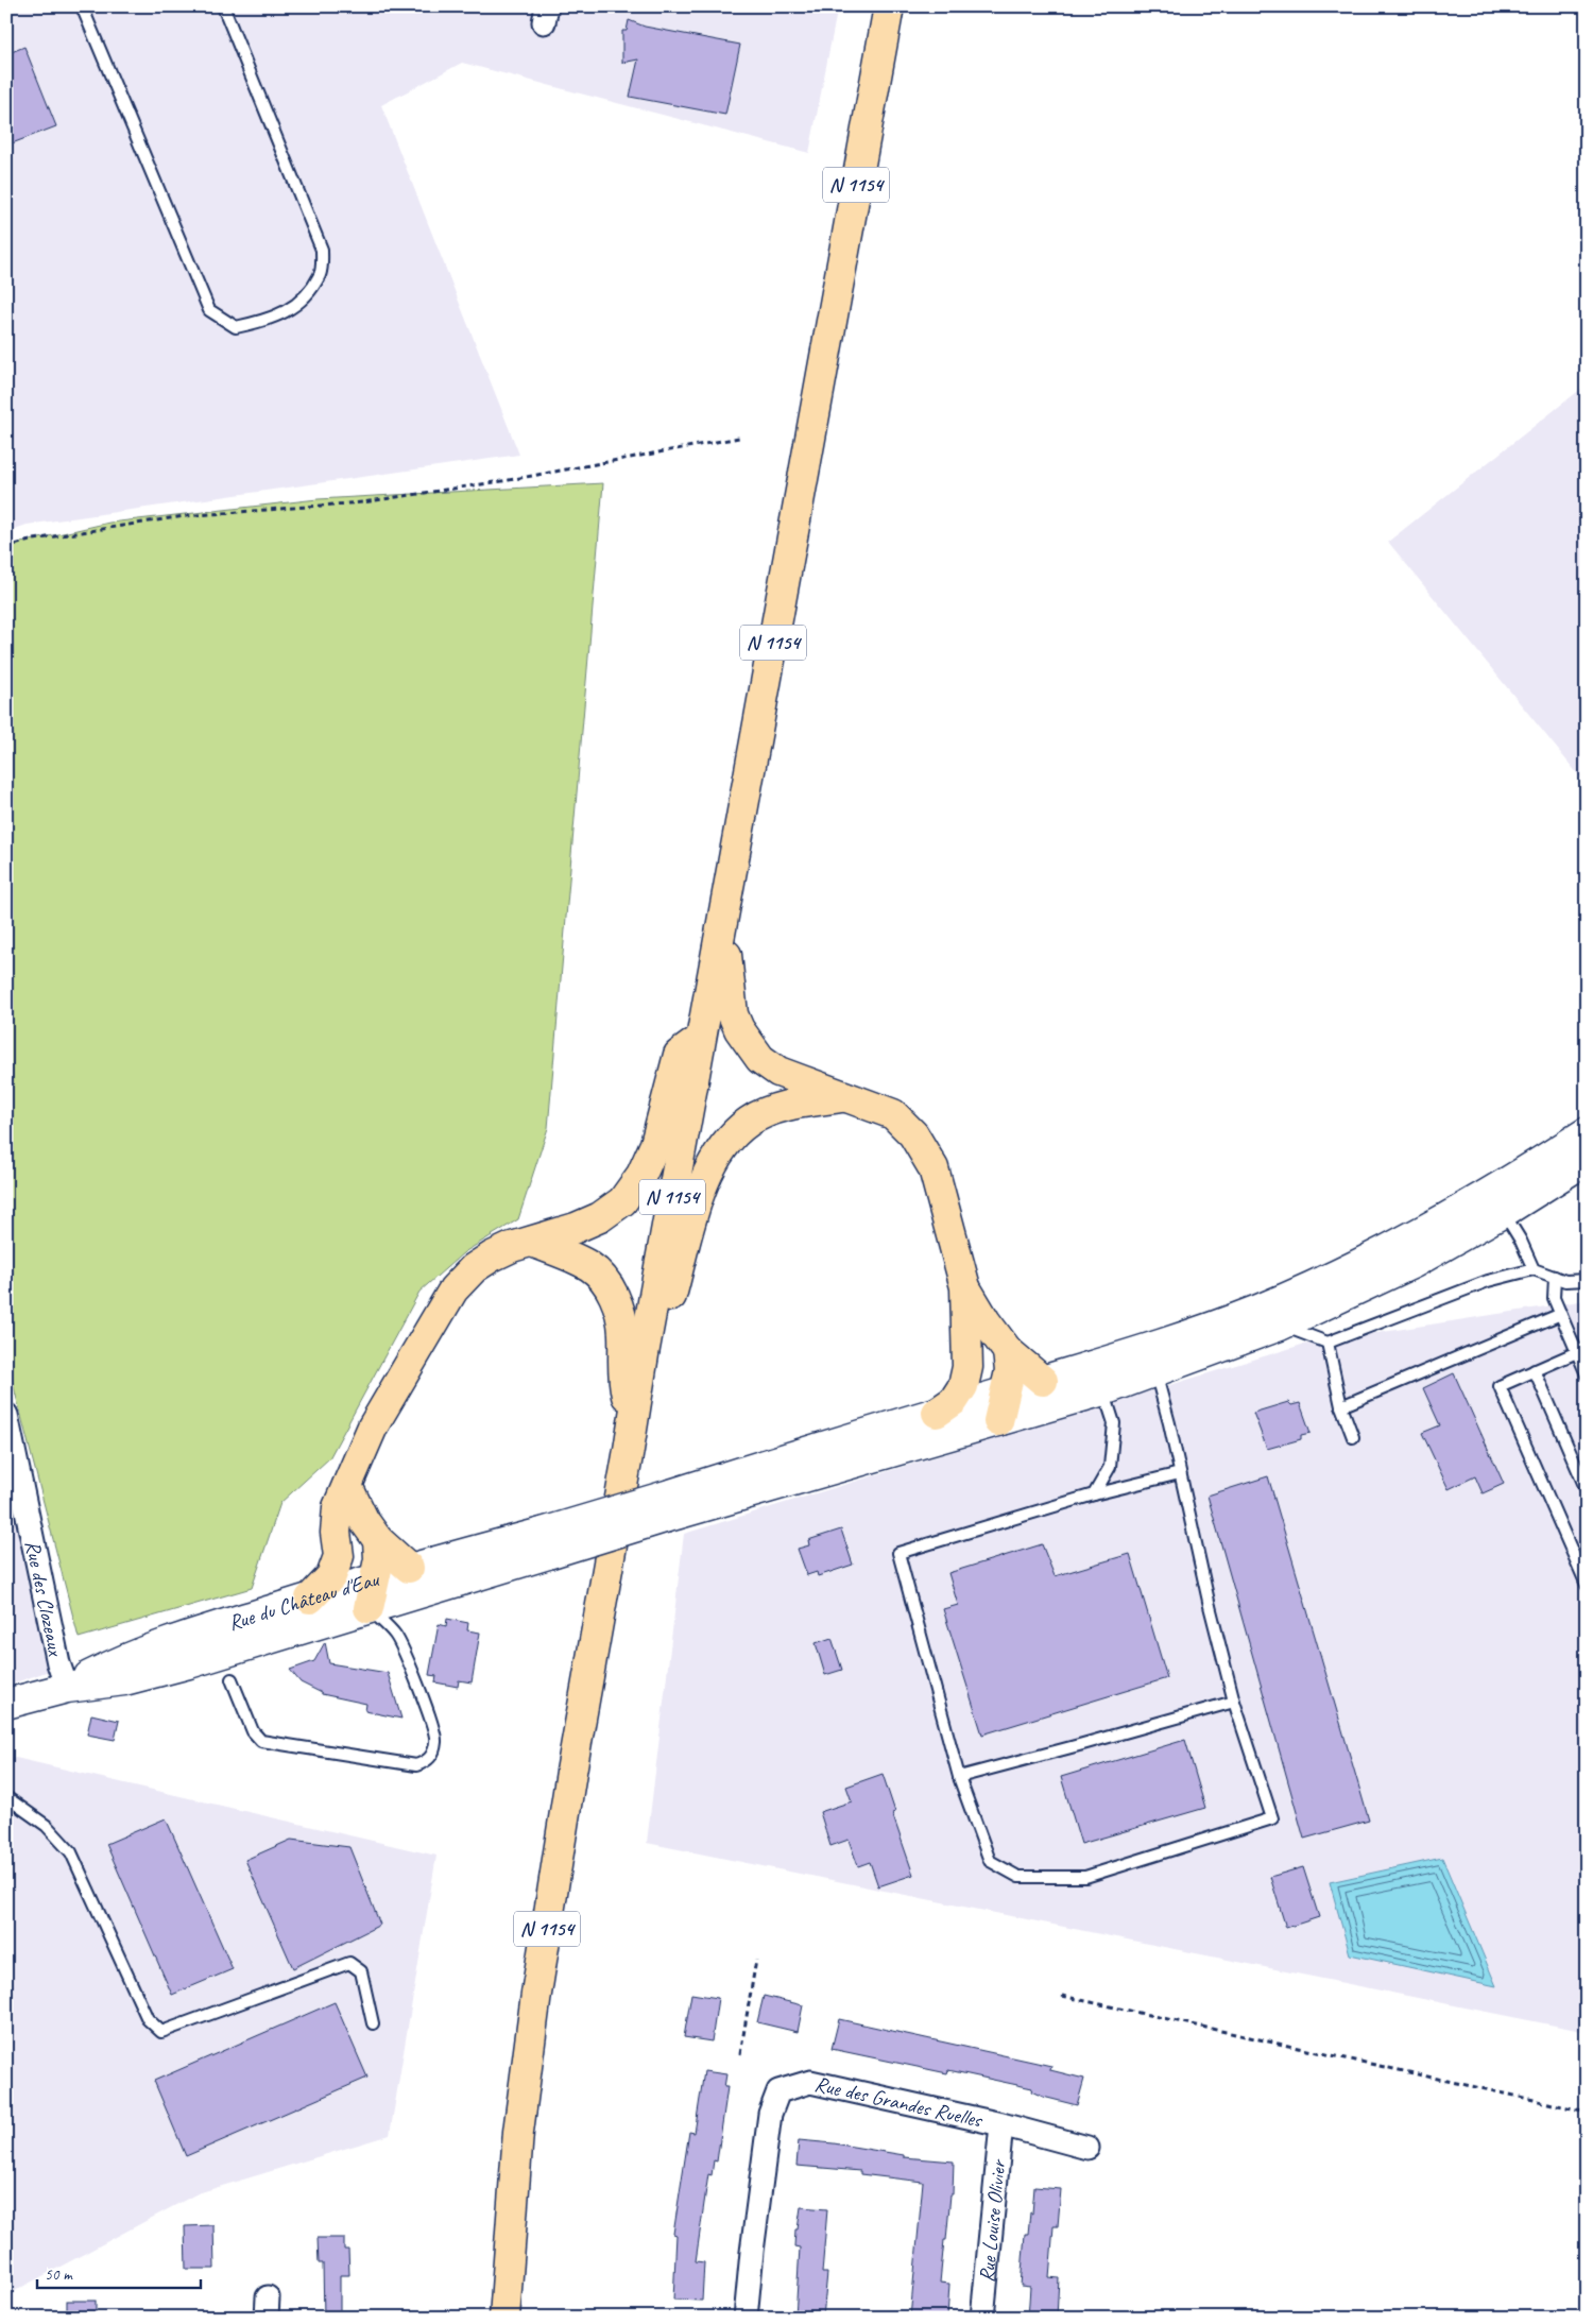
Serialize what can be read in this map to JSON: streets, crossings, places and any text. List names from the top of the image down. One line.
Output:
{"streets":{"main road":["N 1154","Rue du Château d'Eau"],"street":["Rue des Clozeaux","Rue des Grandes Ruelles","Rue Louise Olivier"]},"crossings":[["Rue des Clozeaux","Rue du Château d'Eau"],["Rue des Grandes Ruelles","Rue Louise Olivier"]],"scale_bar":"50 m"}
